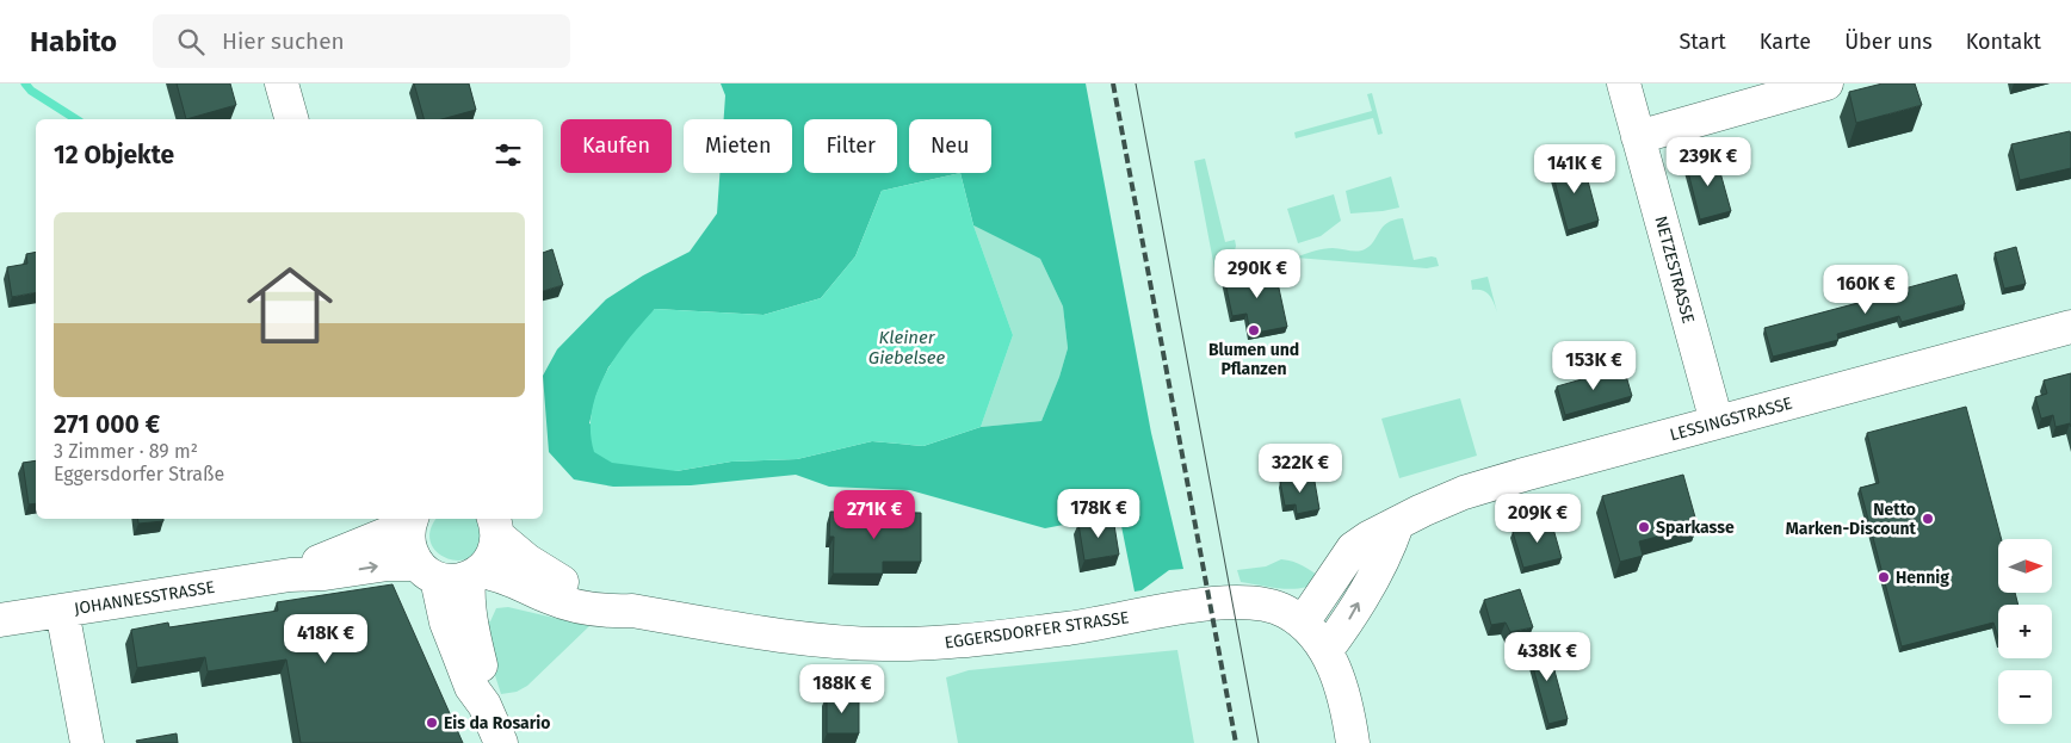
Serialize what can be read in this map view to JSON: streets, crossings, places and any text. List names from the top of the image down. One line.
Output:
{"streets":{"street":["NETZESTRASSE","LESSINGSTRASSE","JOHANNESSTRASSE","EGGERSDORFER STRASSE"]},"crossings":[["NETZESTRASSE","LESSINGSTRASSE"],["LESSINGSTRASSE","EGGERSDORFER STRASSE"],["JOHANNESSTRASSE","EGGERSDORFER STRASSE"]],"water":["Kleiner Giebelsee"],"places":["Blumen und Pflanzen","Netto Marken-Discount","Sparkasse","Hennig","Eis da Rosario"],"north":"right","page":{"header":"Habito","search":"Hier suchen","nav":["Start","Karte","Über uns","Kontakt"],"chip":["Kaufen","Mieten","Filter","Neu"],"heading":"12 Objekte","price":["239K €","141K €","290K €","160K €","153K €","322K €","178K €","271K €","209K €","418K €","438K €","188K €"],"list":[{"name":"271 000 €","note":"3 Zimmer · 89 m² · Eggersdorfer Straße"}],"map_buttons":["+","−"]}}
